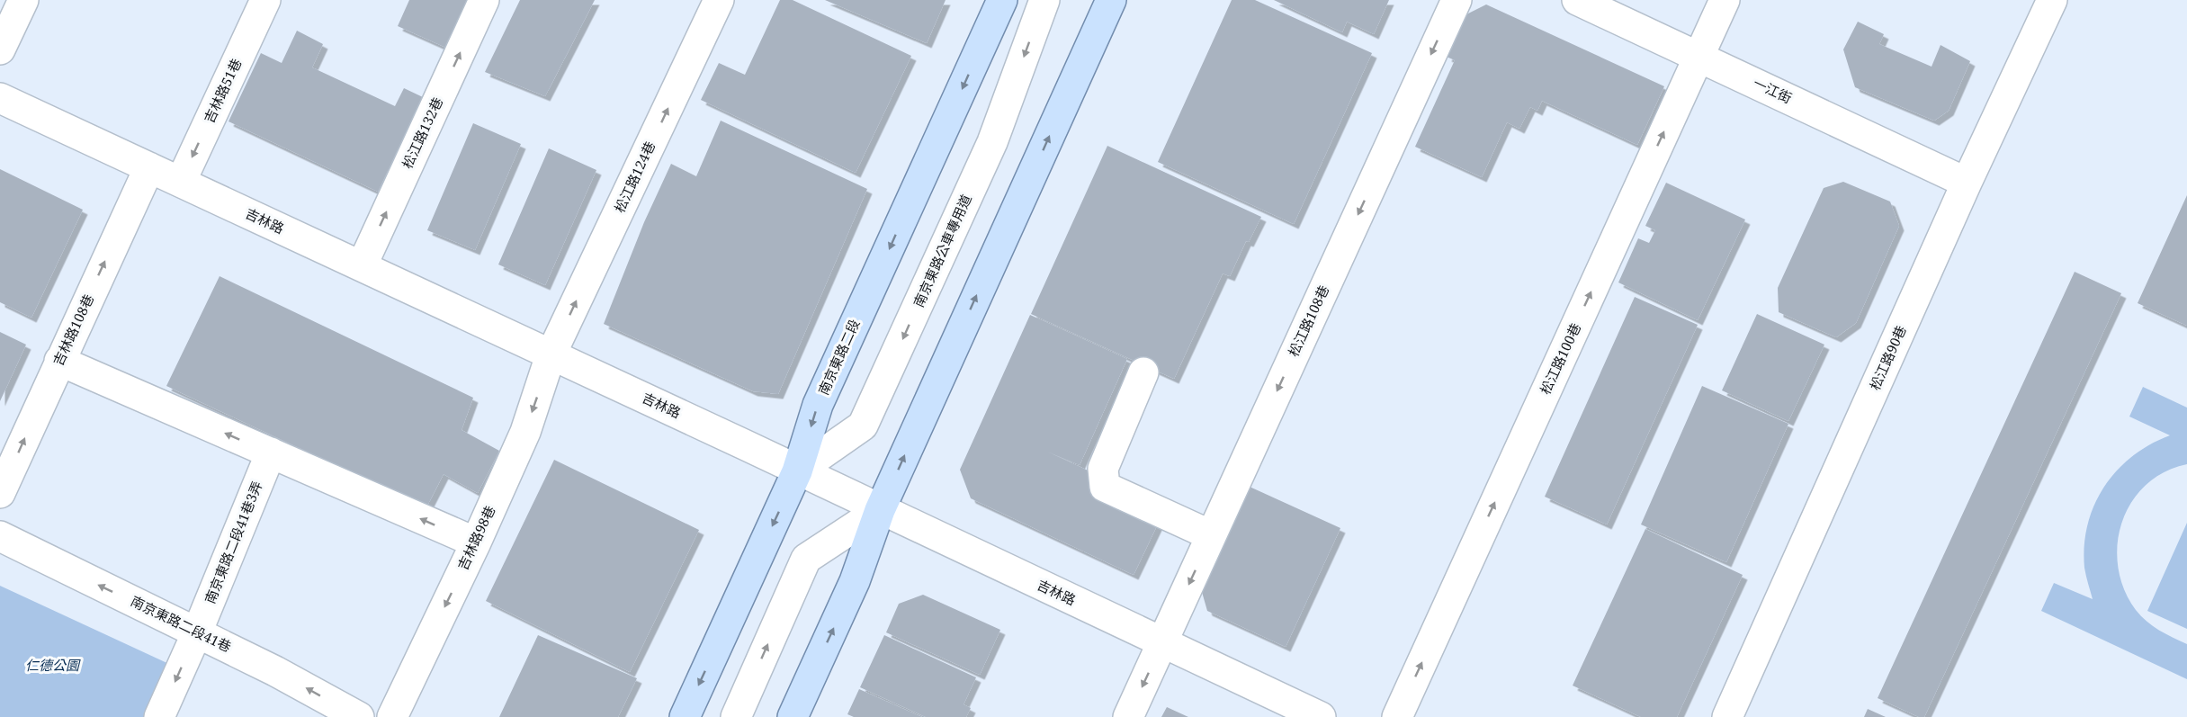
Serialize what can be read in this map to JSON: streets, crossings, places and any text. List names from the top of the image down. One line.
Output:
{"streets":{"main road":["南京東路二段"],"street":["吉林路51巷","一江街","松江路132巷","松江路124巷","吉林路","南京東路公車專用道","松江路108巷","吉林路108巷","松江路90巷","松江路100巷","吉林路98巷","南京東路二段41巷3弄","南京東路二段41巷"]},"crossings":[["吉林路51巷","吉林路"],["一江街","松江路90巷"],["一江街","松江路100巷"],["松江路132巷","吉林路"],["松江路124巷","吉林路"],["松江路124巷","吉林路98巷"],["吉林路","南京東路公車專用道"],["吉林路","松江路108巷"],["吉林路","吉林路108巷"],["吉林路","南京東路二段"],["吉林路","吉林路98巷"],["南京東路公車專用道","南京東路二段"],["南京東路二段41巷3弄","南京東路二段41巷"]],"one_way":["吉林路51巷","松江路132巷","松江路124巷","南京東路公車專用道","松江路108巷","吉林路108巷","松江路100巷","吉林路98巷"],"parks":["仁德公園"]}
